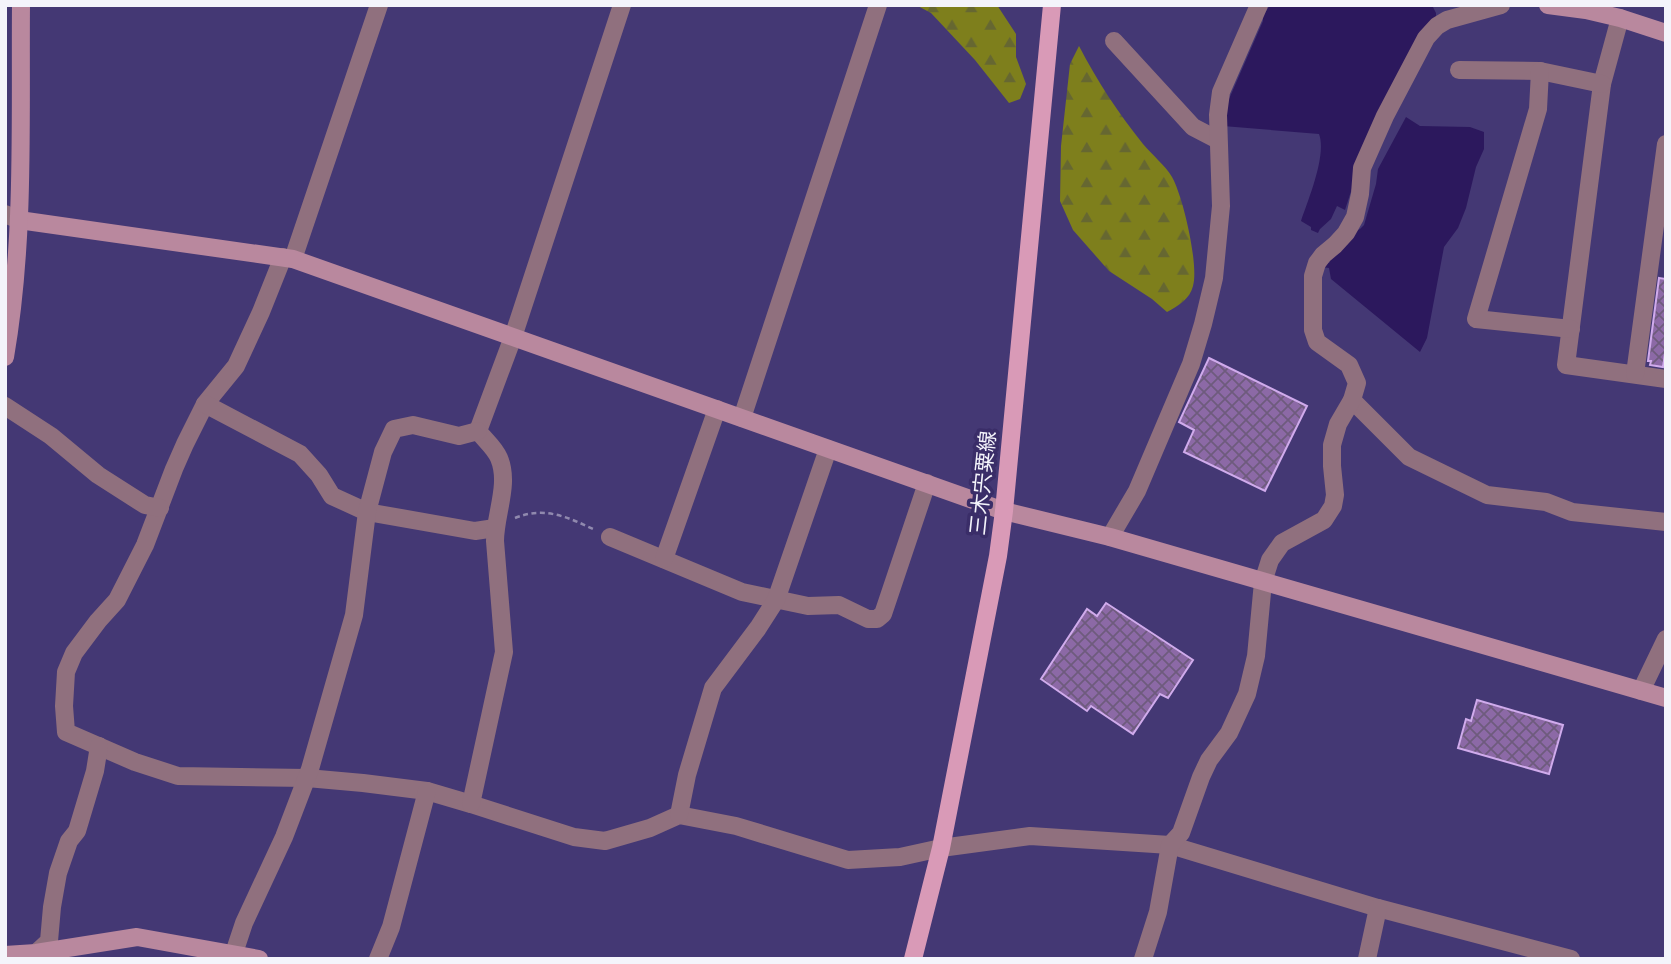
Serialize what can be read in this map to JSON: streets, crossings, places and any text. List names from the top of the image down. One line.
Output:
{"streets":{"main road":["三木宍粟線"]}}
